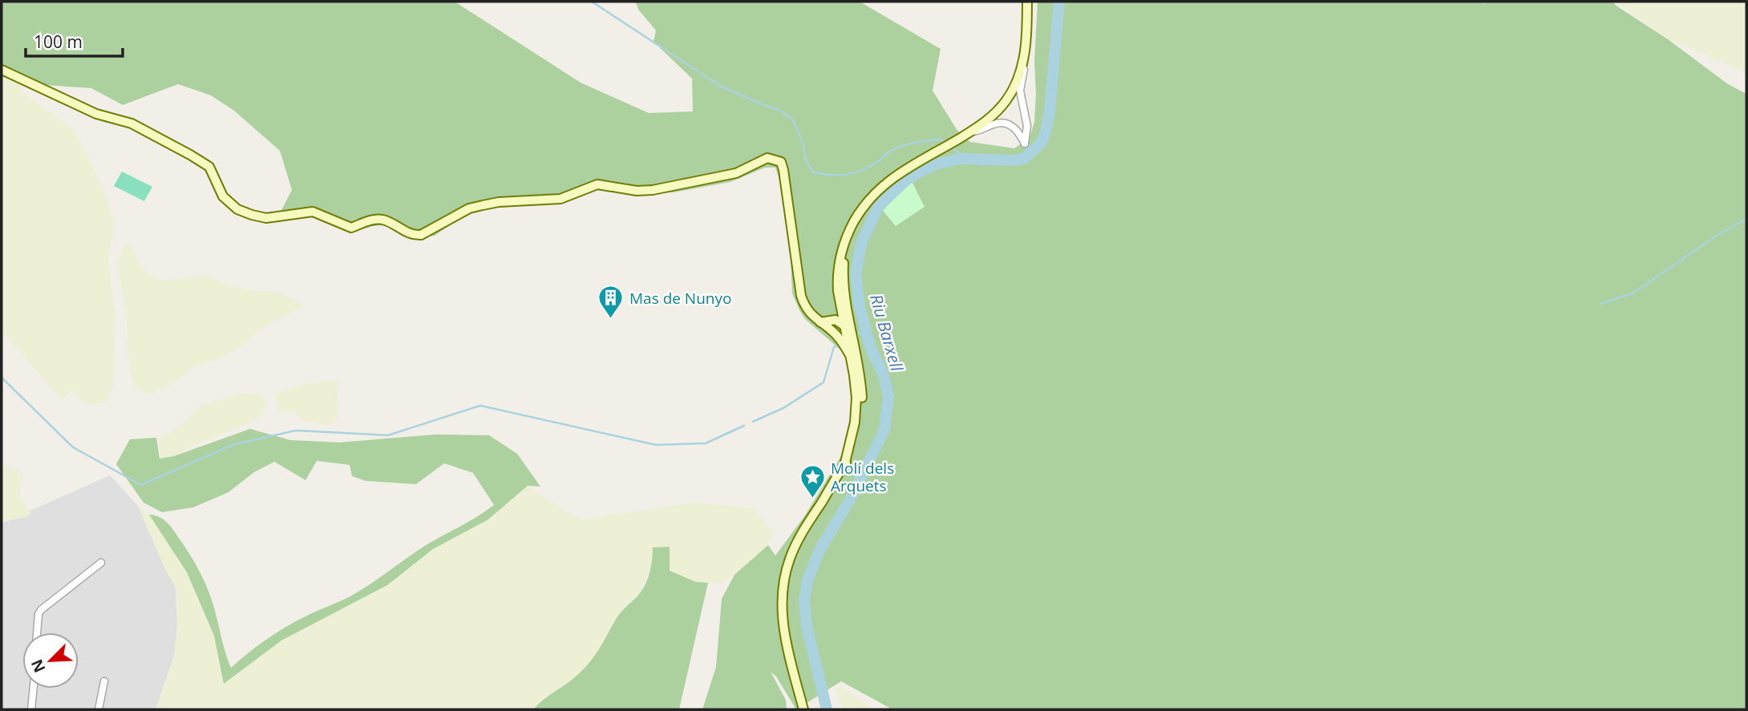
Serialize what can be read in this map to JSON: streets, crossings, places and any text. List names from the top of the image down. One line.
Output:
{"water":["Riu Barxell"],"places":{"building":["Mas de Nunyo"],"place":["Molí dels Arquets"]},"scale_bar":"100 m","north":"bottom left"}
